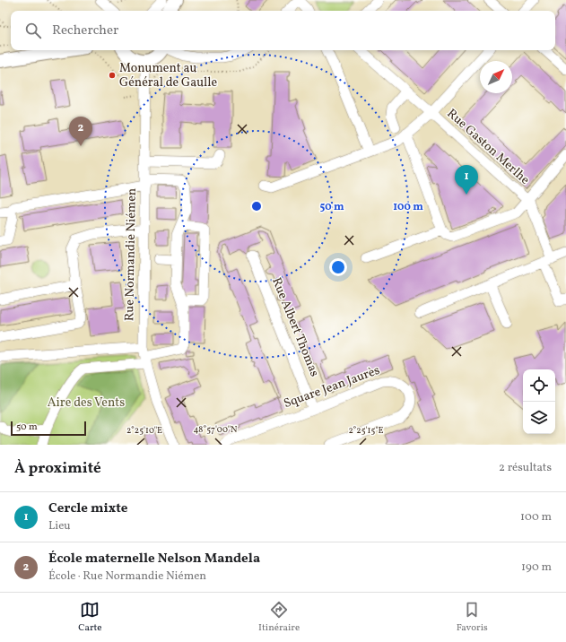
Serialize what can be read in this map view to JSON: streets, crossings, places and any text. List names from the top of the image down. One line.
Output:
{"streets":{"street":["Rue Gaston Merlhe","Rue Normandie Niémen","Rue Albert Thomas","Square Jean Jaurès"]},"crossings":[["Rue Albert Thomas","Square Jean Jaurès"]],"parks":["Aire des Vents"],"places":["Monument au Général de Gaulle"],"scale_bar":"50 m","north":"top right","page":{"search":"Rechercher","pins":["2","1"],"scale":"50 m","heading":["À proximité","2 résultats"],"list":[{"mark":"1","name":"Cercle mixte","note":"Lieu","value":"100 m"},{"mark":"2","name":"École maternelle Nelson Mandela","note":"École · Rue Normandie Niémen","value":"190 m"}],"nav":["Carte","Itinéraire","Favoris"]},"coordinates":["48°57'00\"N","2°25'10\"E","2°25'15\"E"],"rings":["50 m","100 m"]}
